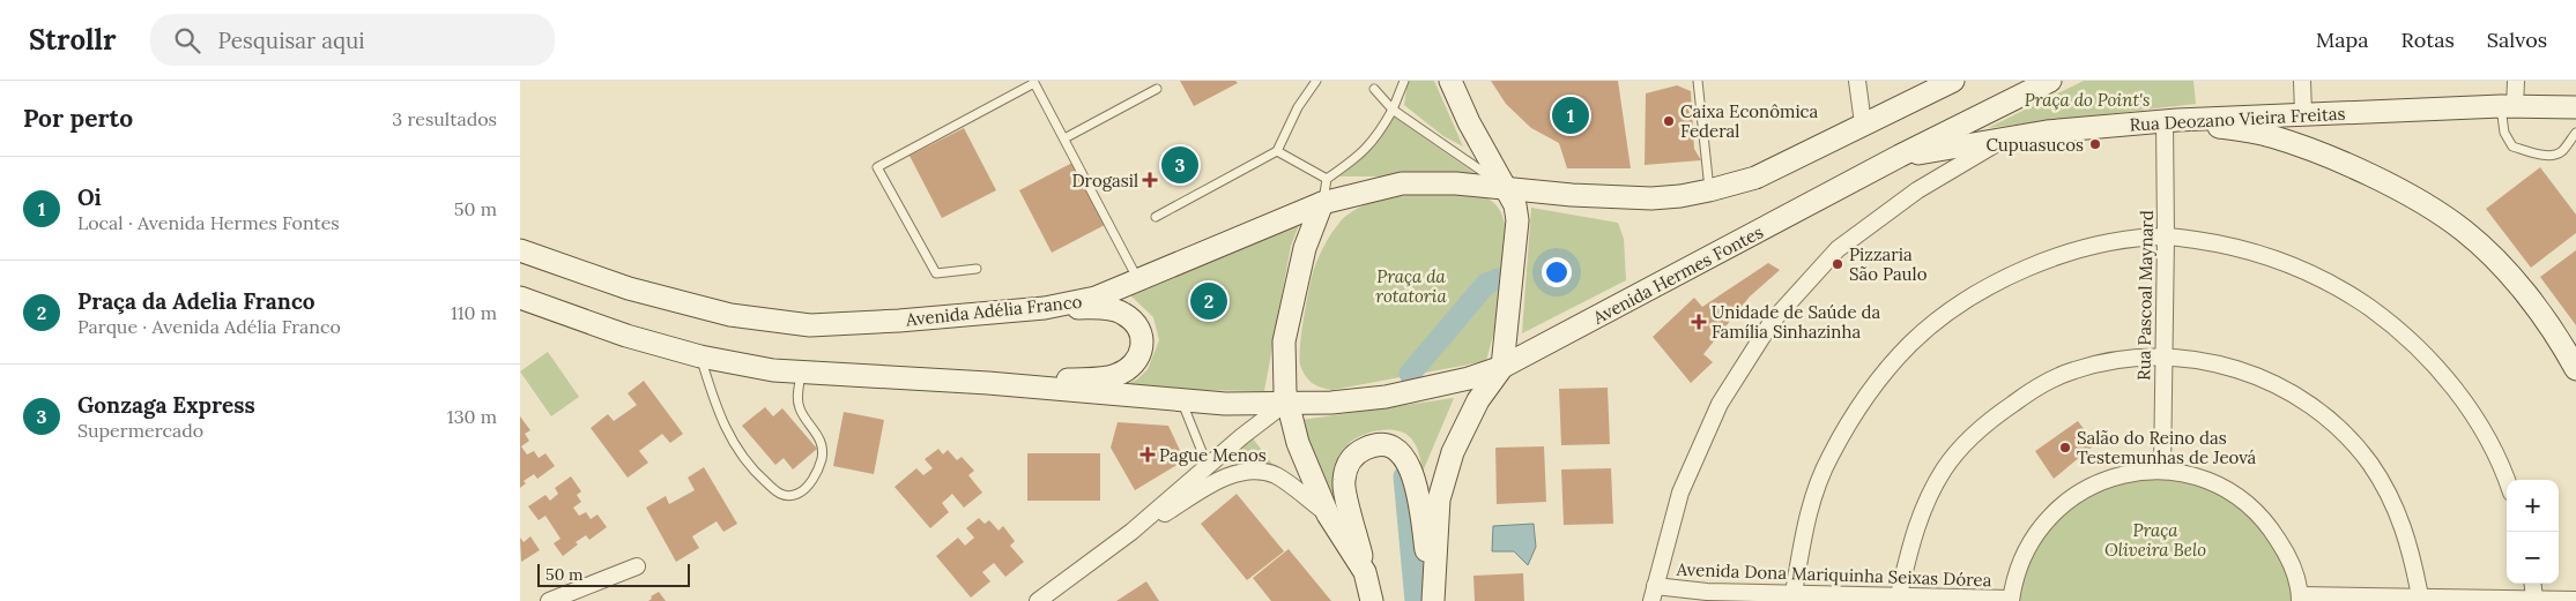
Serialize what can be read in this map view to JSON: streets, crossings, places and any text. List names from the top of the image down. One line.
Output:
{"streets":{"main road":["Rua Deozano Vieira Freitas","Avenida Hermes Fontes","Avenida Adélia Franco"],"street":["Rua Pascoal Maynard","Avenida Dona Mariquinha Seixas Dórea"]},"crossings":[["Rua Deozano Vieira Freitas","Avenida Hermes Fontes"],["Rua Deozano Vieira Freitas","Rua Pascoal Maynard"]],"parks":["Praça do Point's","Praça da rotatoria","Praça Oliveira Belo"],"places":{"other":["Caixa Econômica Federal","Cupuasucos","Pizzaria São Paulo","Salão do Reino das Testemunhas de Jeová"],"health":["Drogasil","Unidade de Saúde da Família Sinhazinha","Pague Menos"]},"scale_bar":"50 m","page":{"header":"Strollr","search":"Pesquisar aqui","nav":["Mapa","Rotas","Salvos"],"heading":["Por perto","3 resultados"],"pins":["1","3","2"],"list":[{"mark":"1","name":"Oi","note":"Local · Avenida Hermes Fontes","value":"50 m"},{"mark":"2","name":"Praça da Adelia Franco","note":"Parque · Avenida Adélia Franco","value":"110 m"},{"mark":"3","name":"Gonzaga Express","note":"Supermercado","value":"130 m"}],"map_buttons":["+","−"],"scale":"50 m"}}
